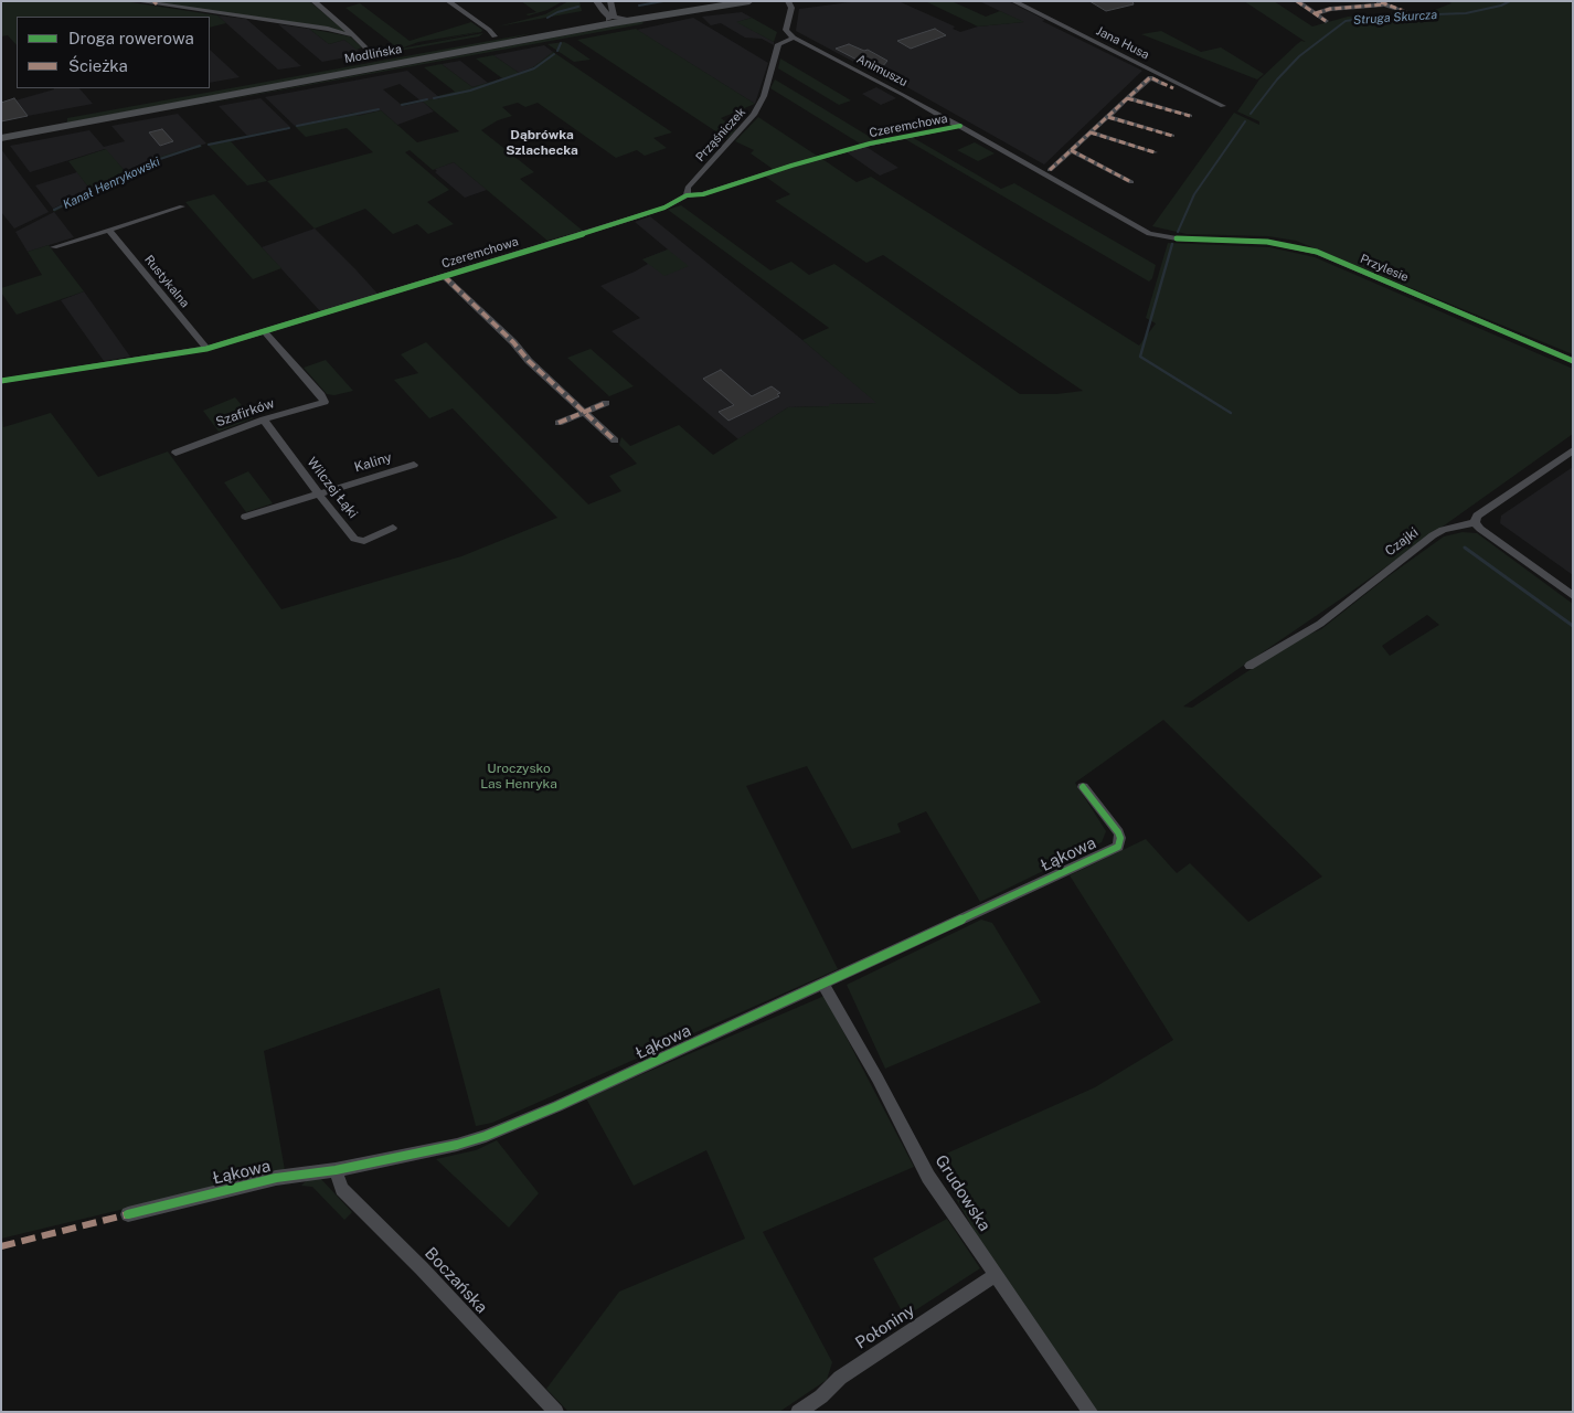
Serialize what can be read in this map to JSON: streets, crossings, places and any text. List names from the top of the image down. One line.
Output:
{"streets":{"main road":["Modlińska"],"street":["Jana Husa","Animuszu","Czeremchowa","Prząśniczek","Przylesie","Rustykalna","Szafirków","Kaliny","Wilczej Łąki","Czajki","Łąkowa","Grudowska","Boczańska","Połoniny"]},"crossings":[["Animuszu","Czeremchowa"],["Animuszu","Prząśniczek"],["Animuszu","Przylesie"],["Czeremchowa","Prząśniczek"],["Czeremchowa","Przylesie"],["Czeremchowa","Rustykalna"],["Czeremchowa","Szafirków"],["Szafirków","Wilczej Łąki"],["Kaliny","Wilczej Łąki"],["Łąkowa","Grudowska"],["Łąkowa","Boczańska"],["Grudowska","Połoniny"]],"districts":["Dąbrówka Szlachecka"],"water":["Struga Skurcza","Kanał Henrykowski"],"parks":["Uroczysko Las Henryka"],"legend":["Droga rowerowa","Ścieżka"]}
